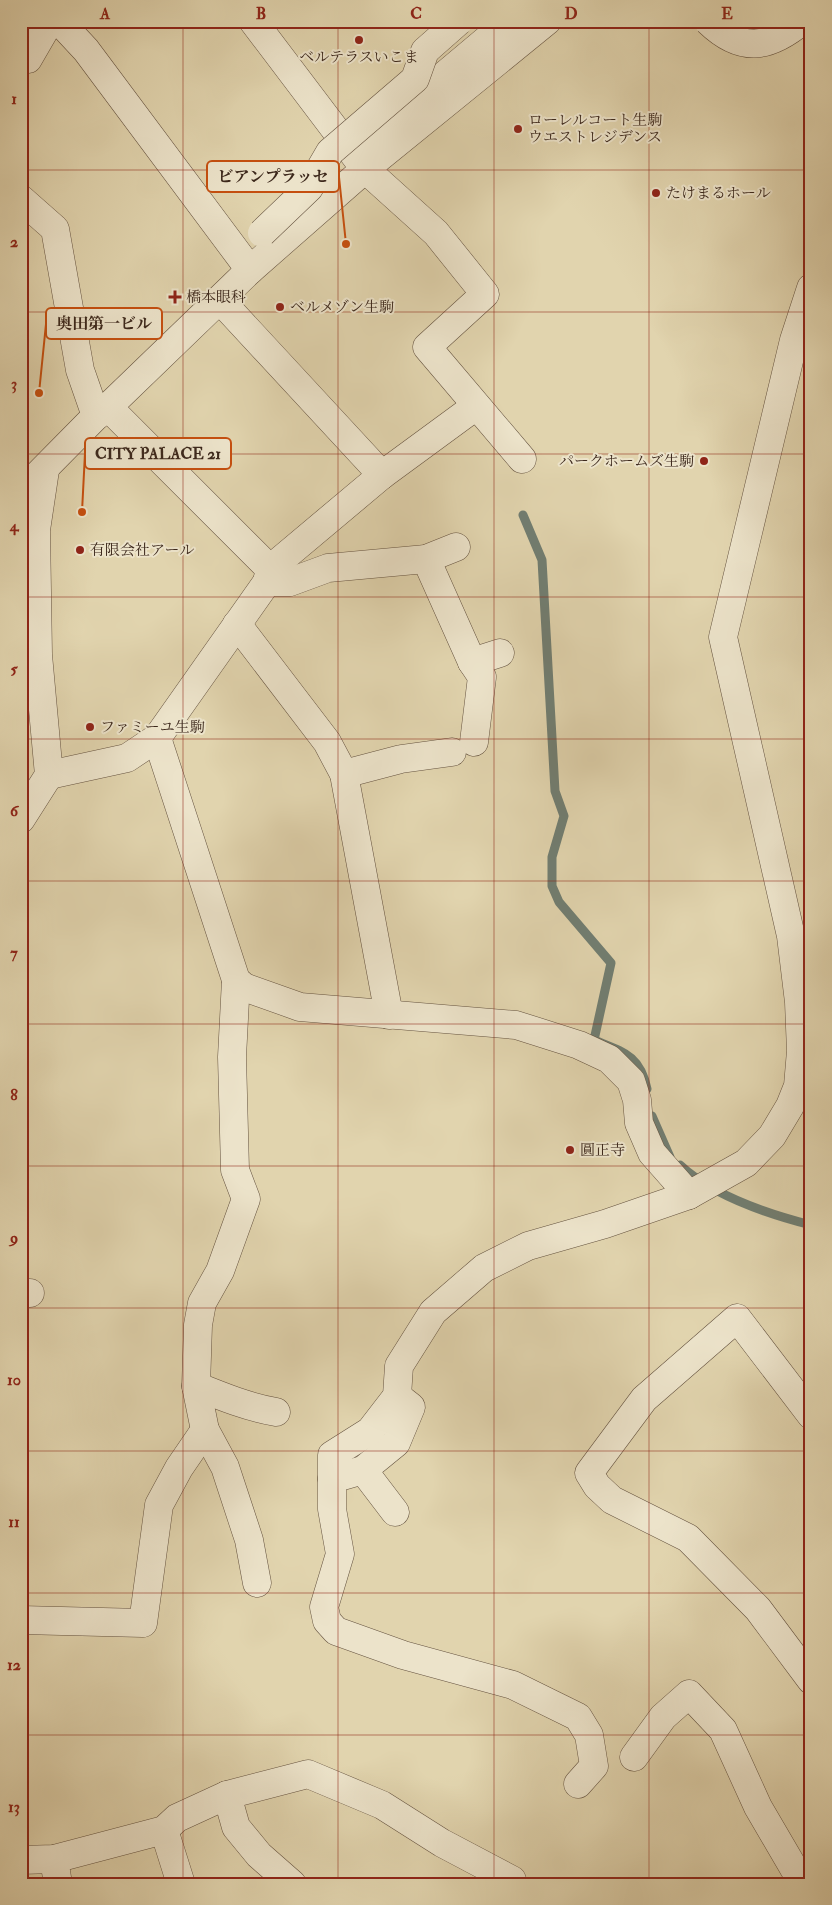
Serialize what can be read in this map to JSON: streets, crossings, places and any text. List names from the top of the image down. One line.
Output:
{"places":{"other":["ベルテラスいこま","ローレルコート生駒 ウエストレジデンス","たけまるホール","ビアンプラッセ","ベルメゾン生駒","奥田第一ビル","パークホームズ生駒","CITY PALACE 21","有限会社アール","ファミーユ生駒","圓正寺"],"health":["橋本眼科"]},"grid":{"columns":["A","B","C","D","E"],"rows":["1","2","3","4","5","6","7","8","9","10","11","12","13"]}}
